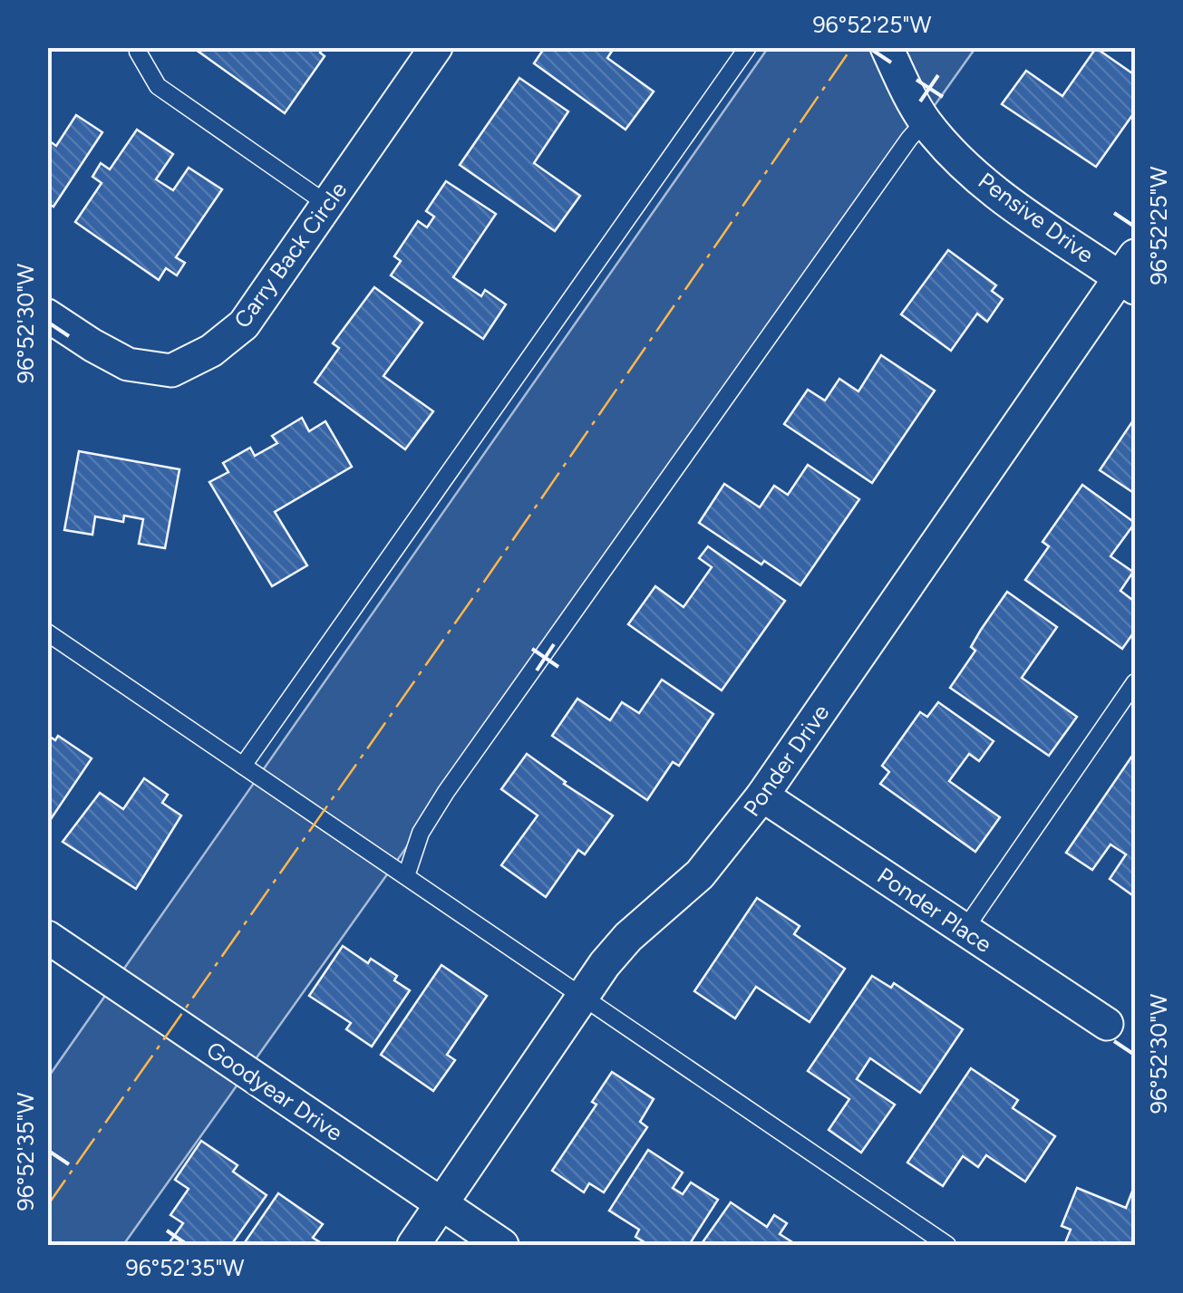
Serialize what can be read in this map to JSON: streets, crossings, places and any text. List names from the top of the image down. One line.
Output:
{"streets":{"street":["Pensive Drive","Carry Back Circle","Ponder Drive","Ponder Place","Goodyear Drive"]},"crossings":[["Pensive Drive","Ponder Drive"],["Ponder Drive","Ponder Place"],["Ponder Drive","Goodyear Drive"]],"coordinates":["96°52'25\"W","96°52'30\"W","96°52'35\"W"]}
